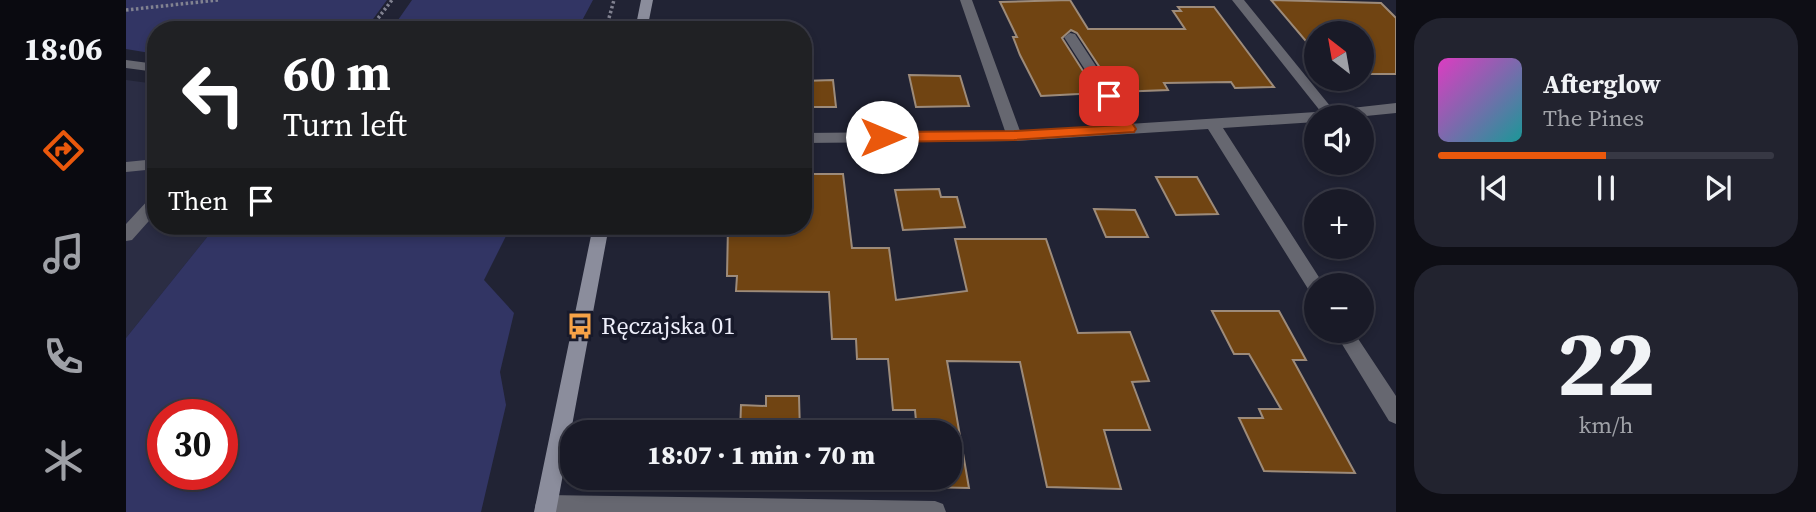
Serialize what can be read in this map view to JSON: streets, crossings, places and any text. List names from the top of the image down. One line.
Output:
{"places":{"bus stop":["Ręczajska 01"]},"north":"top left","page":{"tabs":"18:06","map_buttons":["+","−"],"turn":["60 m","Turn left"],"song":["Afterglow","The Pines"],"then":"Then","tile":["22","km/h"],"limit":"30","trip":"18:07 · 1 min · 70 m"}}
